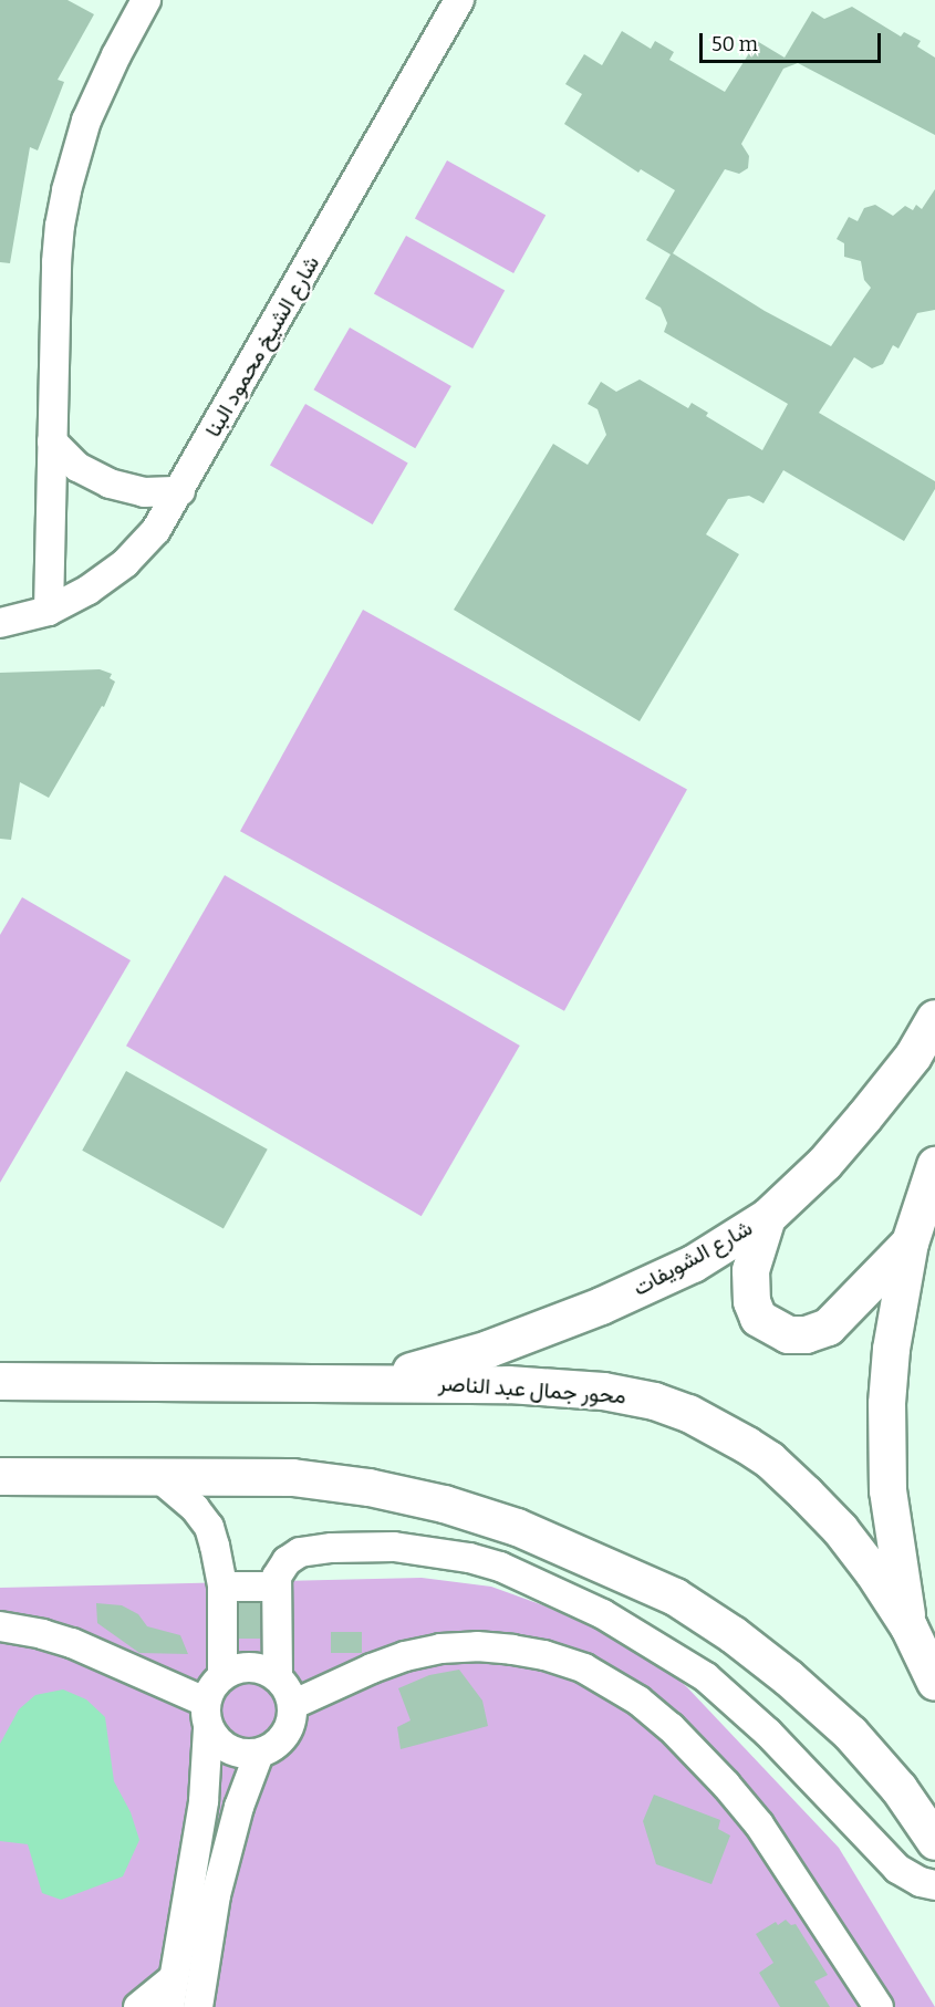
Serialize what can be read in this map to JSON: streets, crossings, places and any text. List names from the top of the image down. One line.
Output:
{"streets":{"main road":["شارع الشويفات","محور جمال عبد الناصر"],"street":["شارع الشيخ محمود البنا"]},"crossings":[["شارع الشويفات","محور جمال عبد الناصر"]],"scale_bar":"50 m"}
